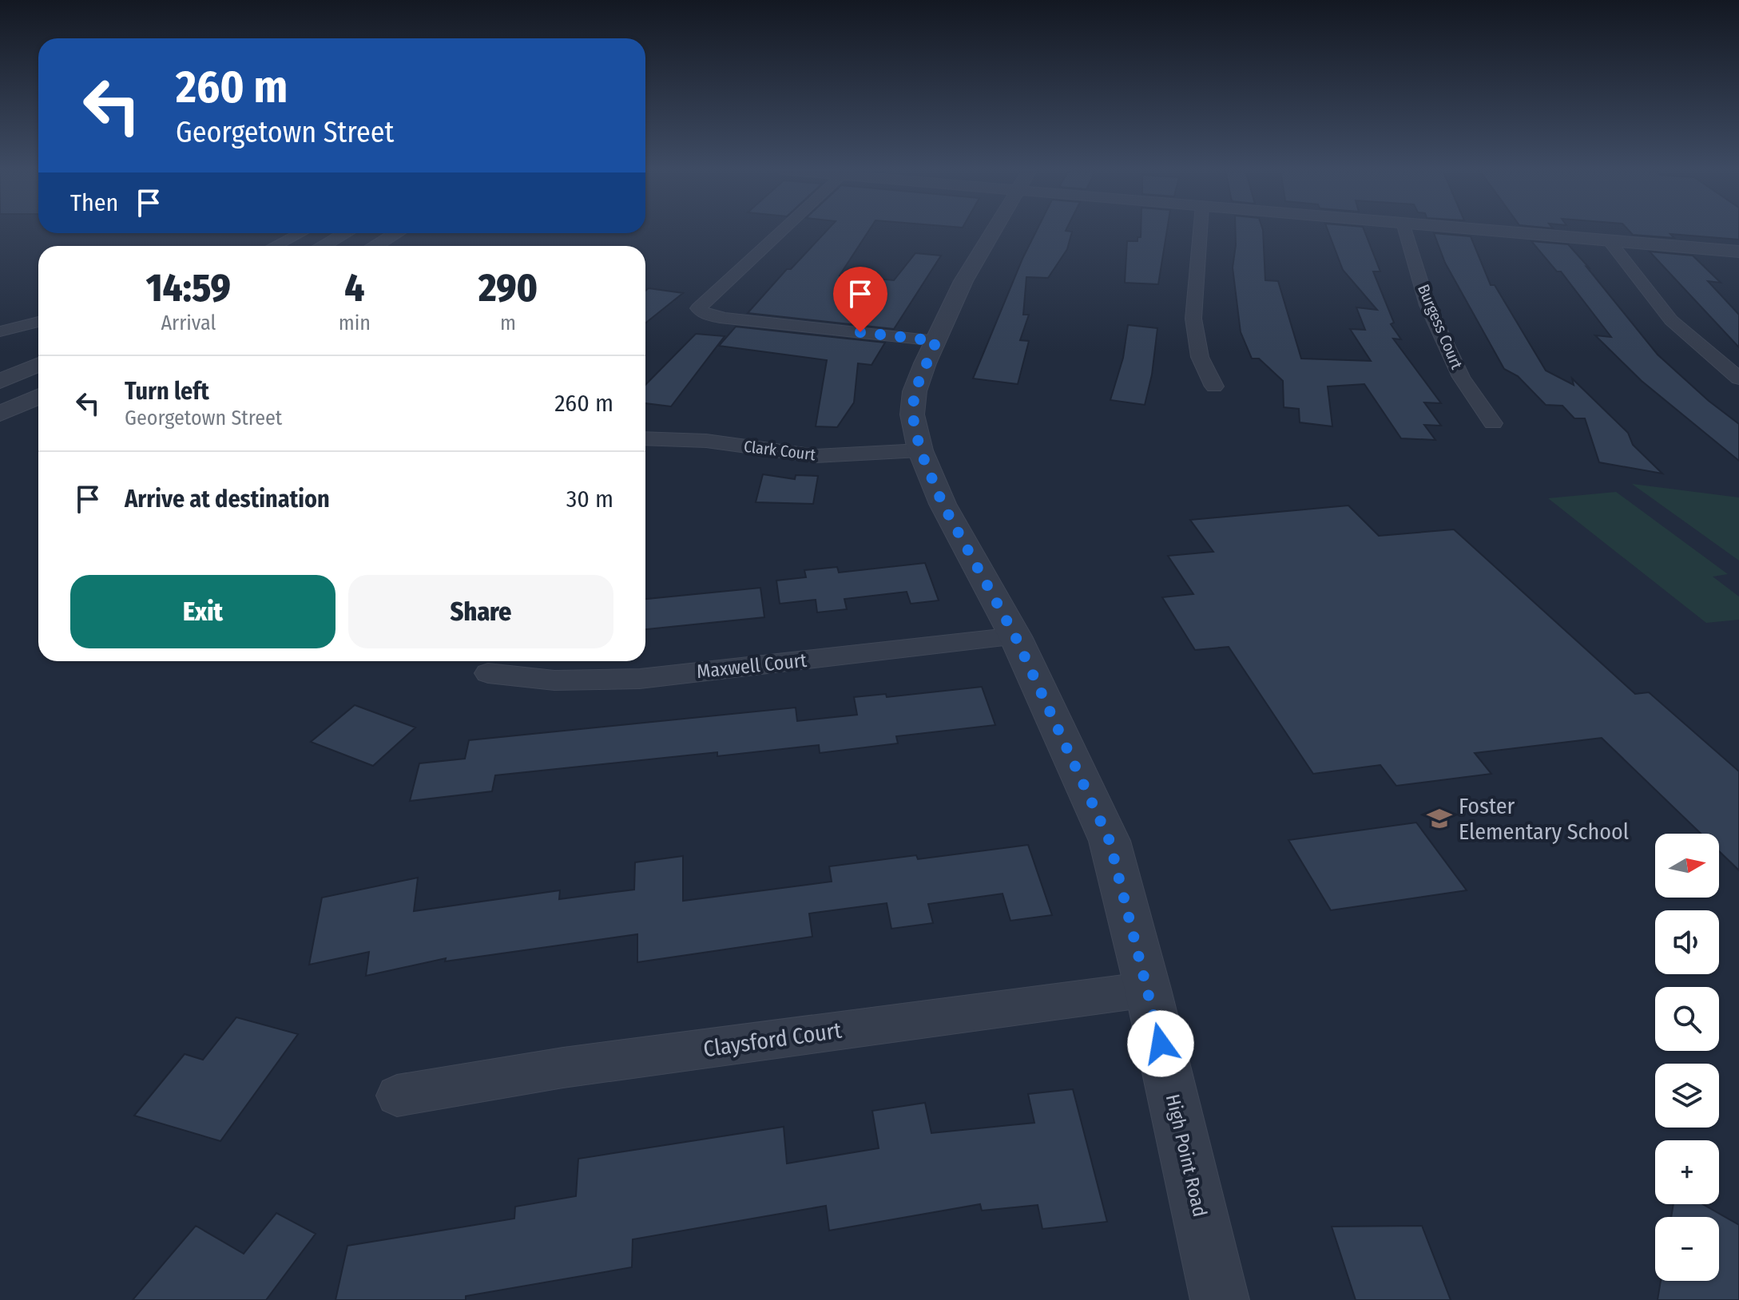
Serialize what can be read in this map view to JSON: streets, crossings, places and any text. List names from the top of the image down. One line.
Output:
{"streets":{"street":["Burgess Court","Clark Court","Maxwell Court","Claysford Court","High Point Road"]},"crossings":[["Clark Court","High Point Road"],["Maxwell Court","High Point Road"],["Claysford Court","High Point Road"]],"places":{"school or university":["Foster Elementary School"]},"north":"right","page":{"turn":["260 m","Georgetown Street"],"then":"Then","eta":["14:59","Arrival","4","min","290","m"],"list":[{"name":"Turn left","note":"Georgetown Street","value":"260 m"},{"name":"Arrive at destination","value":"30 m"}],"buttons":["Exit","Share"],"map_buttons":["+","−"]}}
